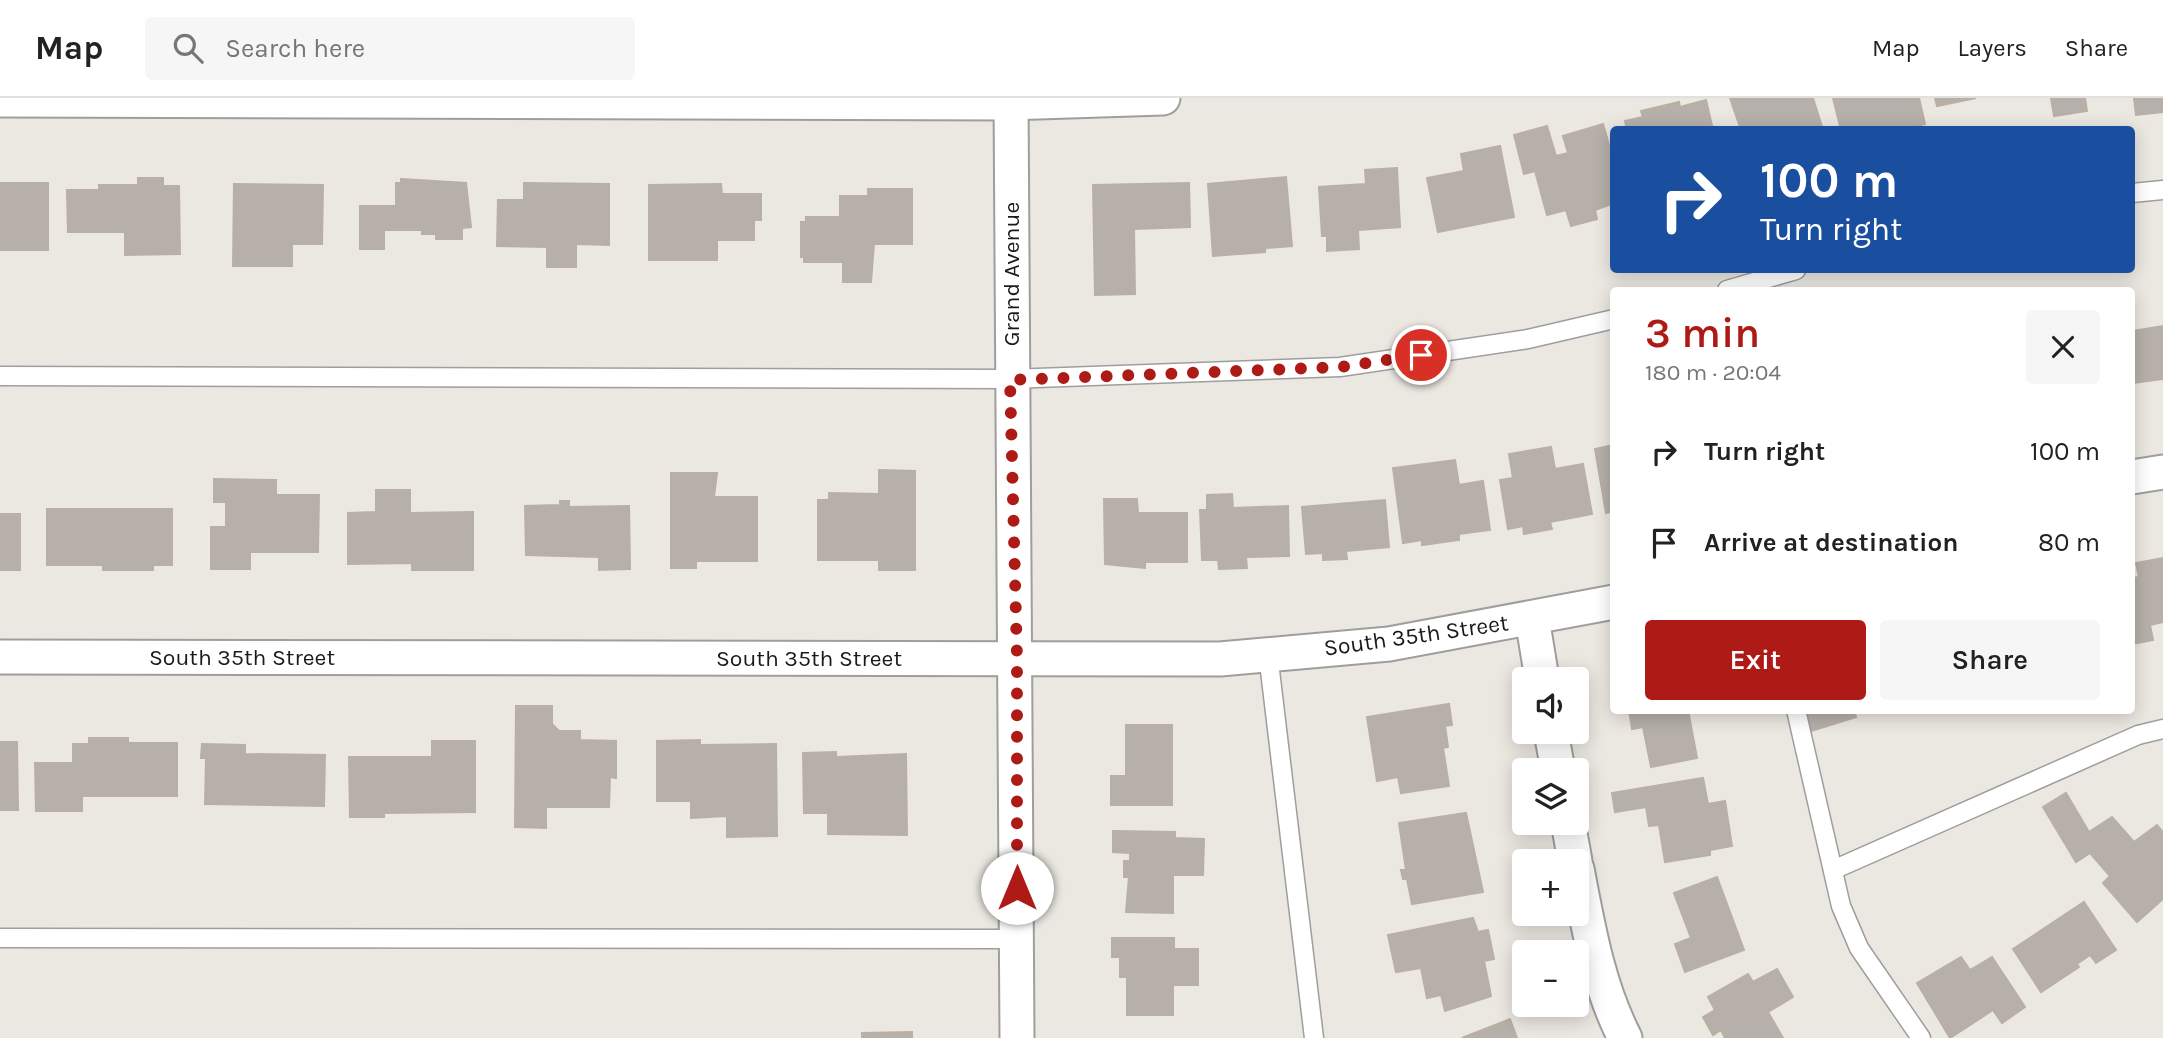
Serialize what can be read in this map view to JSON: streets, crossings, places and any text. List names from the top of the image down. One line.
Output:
{"streets":{"street":["Grand Avenue","South 35th Street"]},"crossings":[["Grand Avenue","South 35th Street"]],"page":{"header":"Map","search":"Search here","nav":["Map","Layers","Share"],"turn":["100 m","Turn right"],"heading":["3 min","180 m · 20:04"],"list":[{"name":"Turn right","value":"100 m"},{"name":"Arrive at destination","value":"80 m"}],"buttons":["Exit","Share"],"map_buttons":["+","−"]}}
